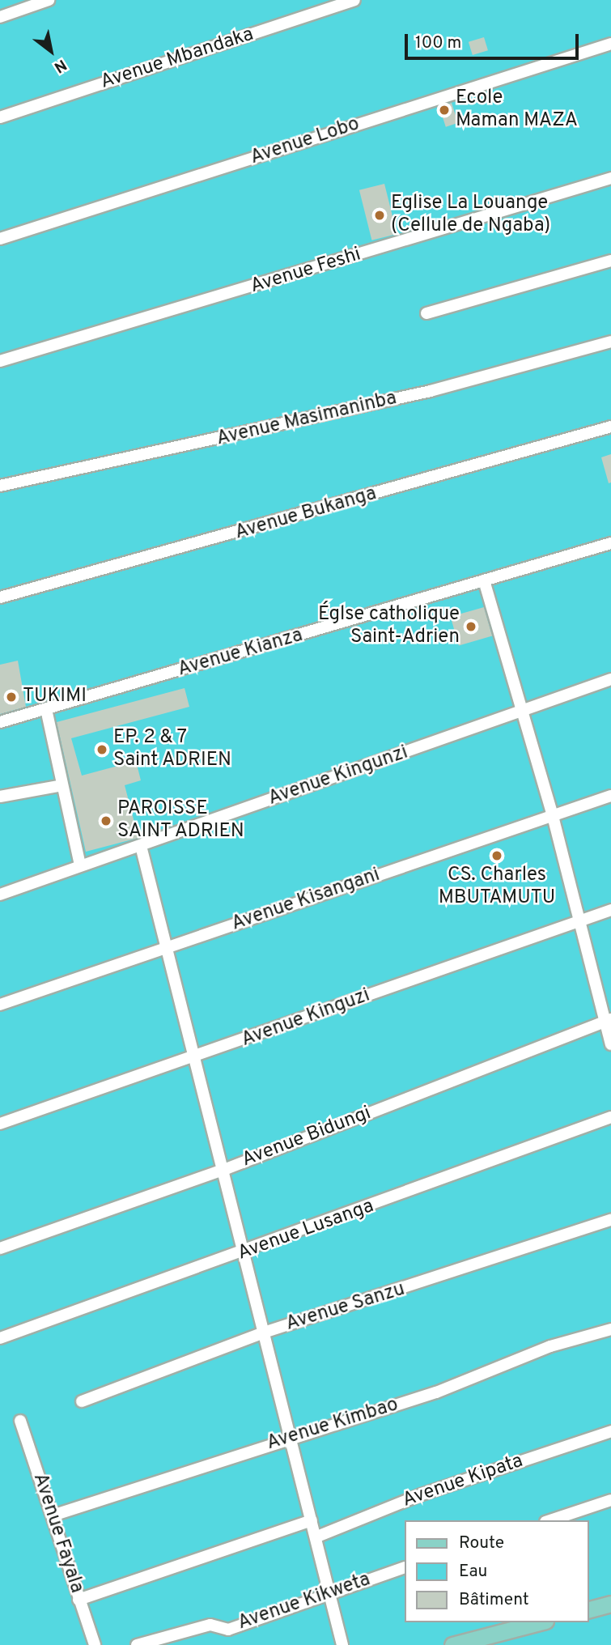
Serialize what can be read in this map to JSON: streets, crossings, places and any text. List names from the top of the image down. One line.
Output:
{"streets":{"street":["Avenue Mbandaka","Avenue Lobo","Avenue Feshi","Avenue Masimaninba","Avenue Bukanga","Avenue Kianza","Avenue Kingunzi","Avenue Kisangani","Avenue Kinguzi","Avenue Bidungi","Avenue Lusanga","Avenue Sanzu","Avenue Kimbao","Avenue Kipata","Avenue Fayala","Avenue Kikweta"]},"crossings":[["Avenue Kimbao","Avenue Fayala"]],"places":["Ecole Maman MAZA","Eglise La Louange (Cellule de Ngaba)","Églse catholique Saint-Adrien","TUKIMI","EP. 2 & 7 Saint ADRIEN","PAROISSE SAINT ADRIEN","CS. Charles MBUTAMUTU"],"legend":["Route","Eau","Bâtiment"],"scale_bar":"100 m","north":"bottom right"}
